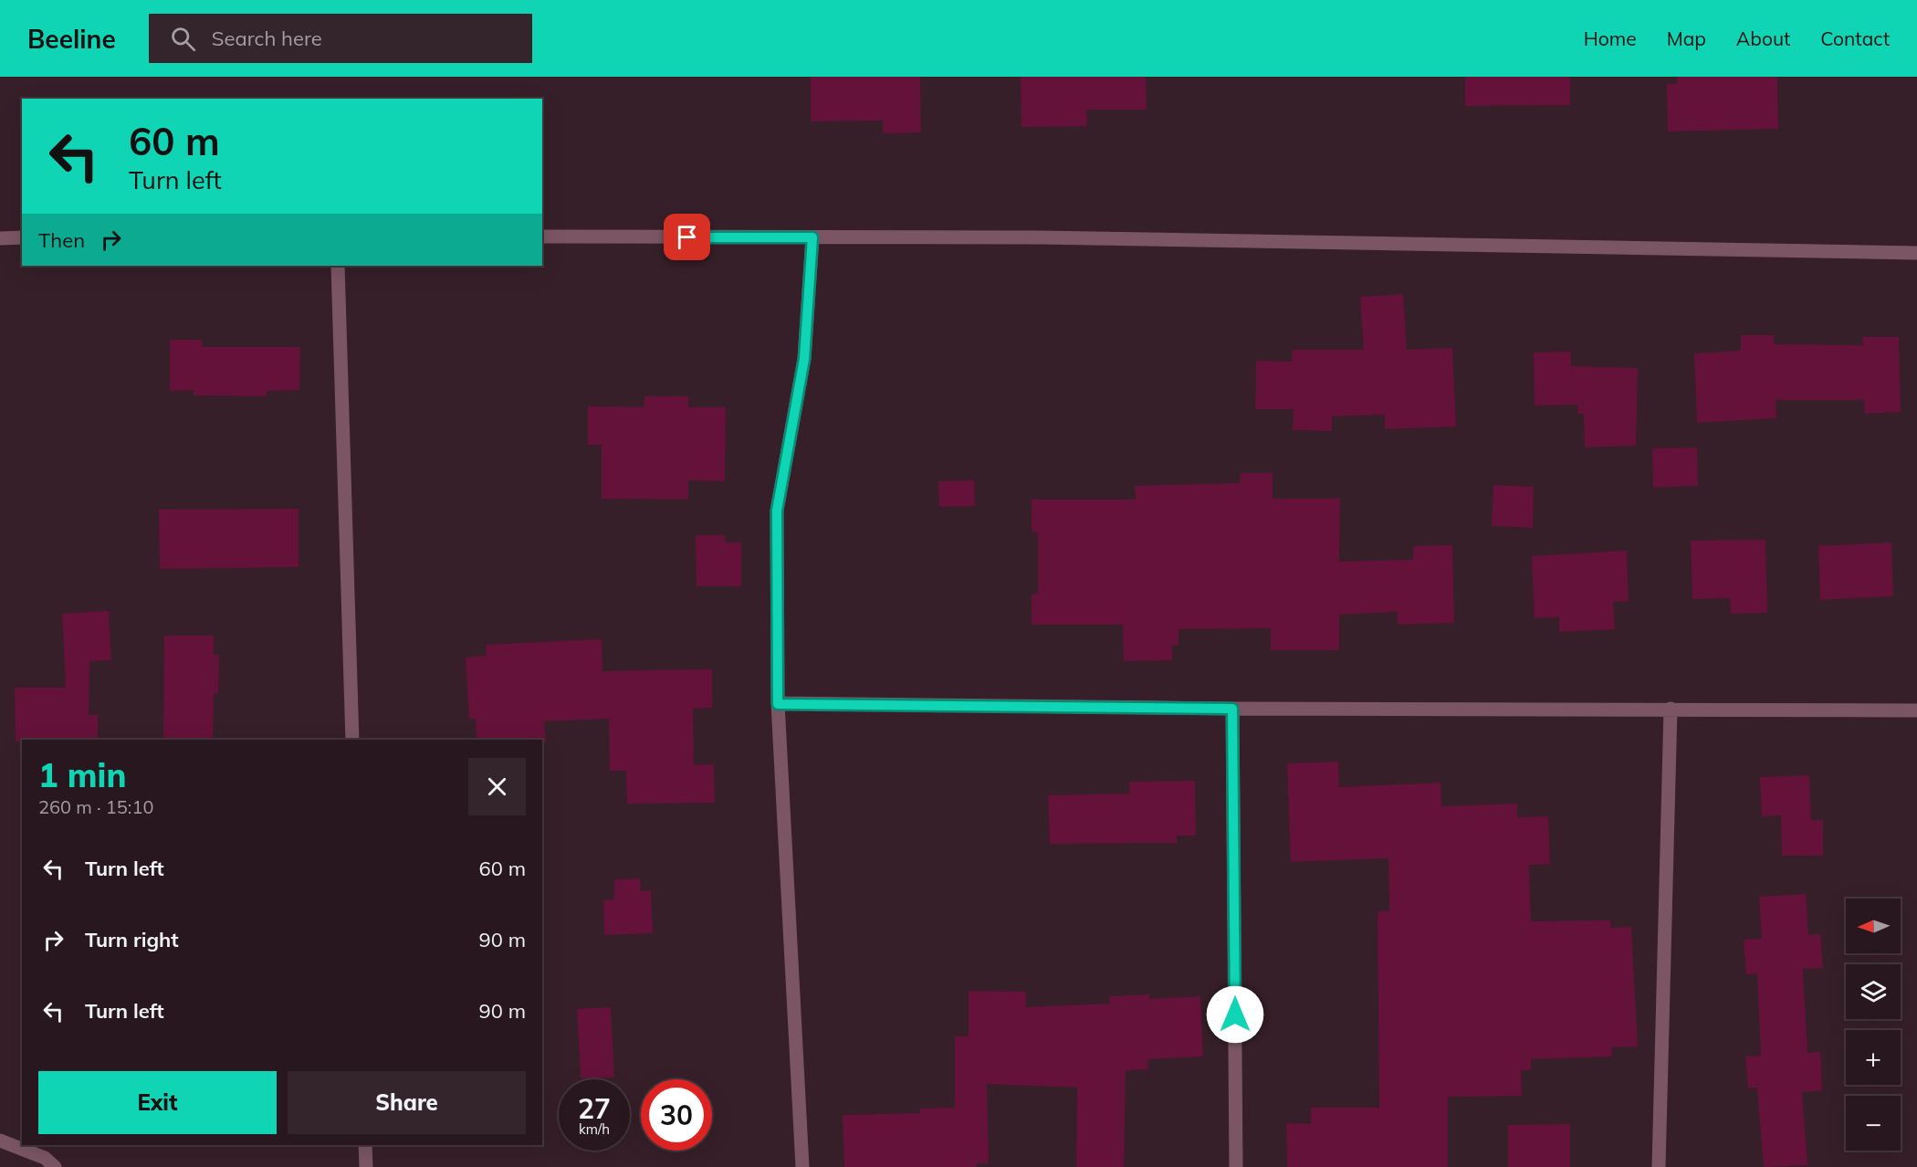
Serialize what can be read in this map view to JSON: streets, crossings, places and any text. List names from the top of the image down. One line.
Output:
{"north":"left","page":{"header":"Beeline","search":"Search here","nav":["Home","Map","About","Contact"],"turn":["60 m","Turn left"],"then":"Then","heading":["1 min","260 m · 15:10"],"list":[{"name":"Turn left","value":"60 m"},{"name":"Turn right","value":"90 m"},{"name":"Turn left","value":"90 m"}],"map_buttons":["+","−"],"buttons":["Exit","Share"],"speed":"27 km/h","limit":"30"}}
